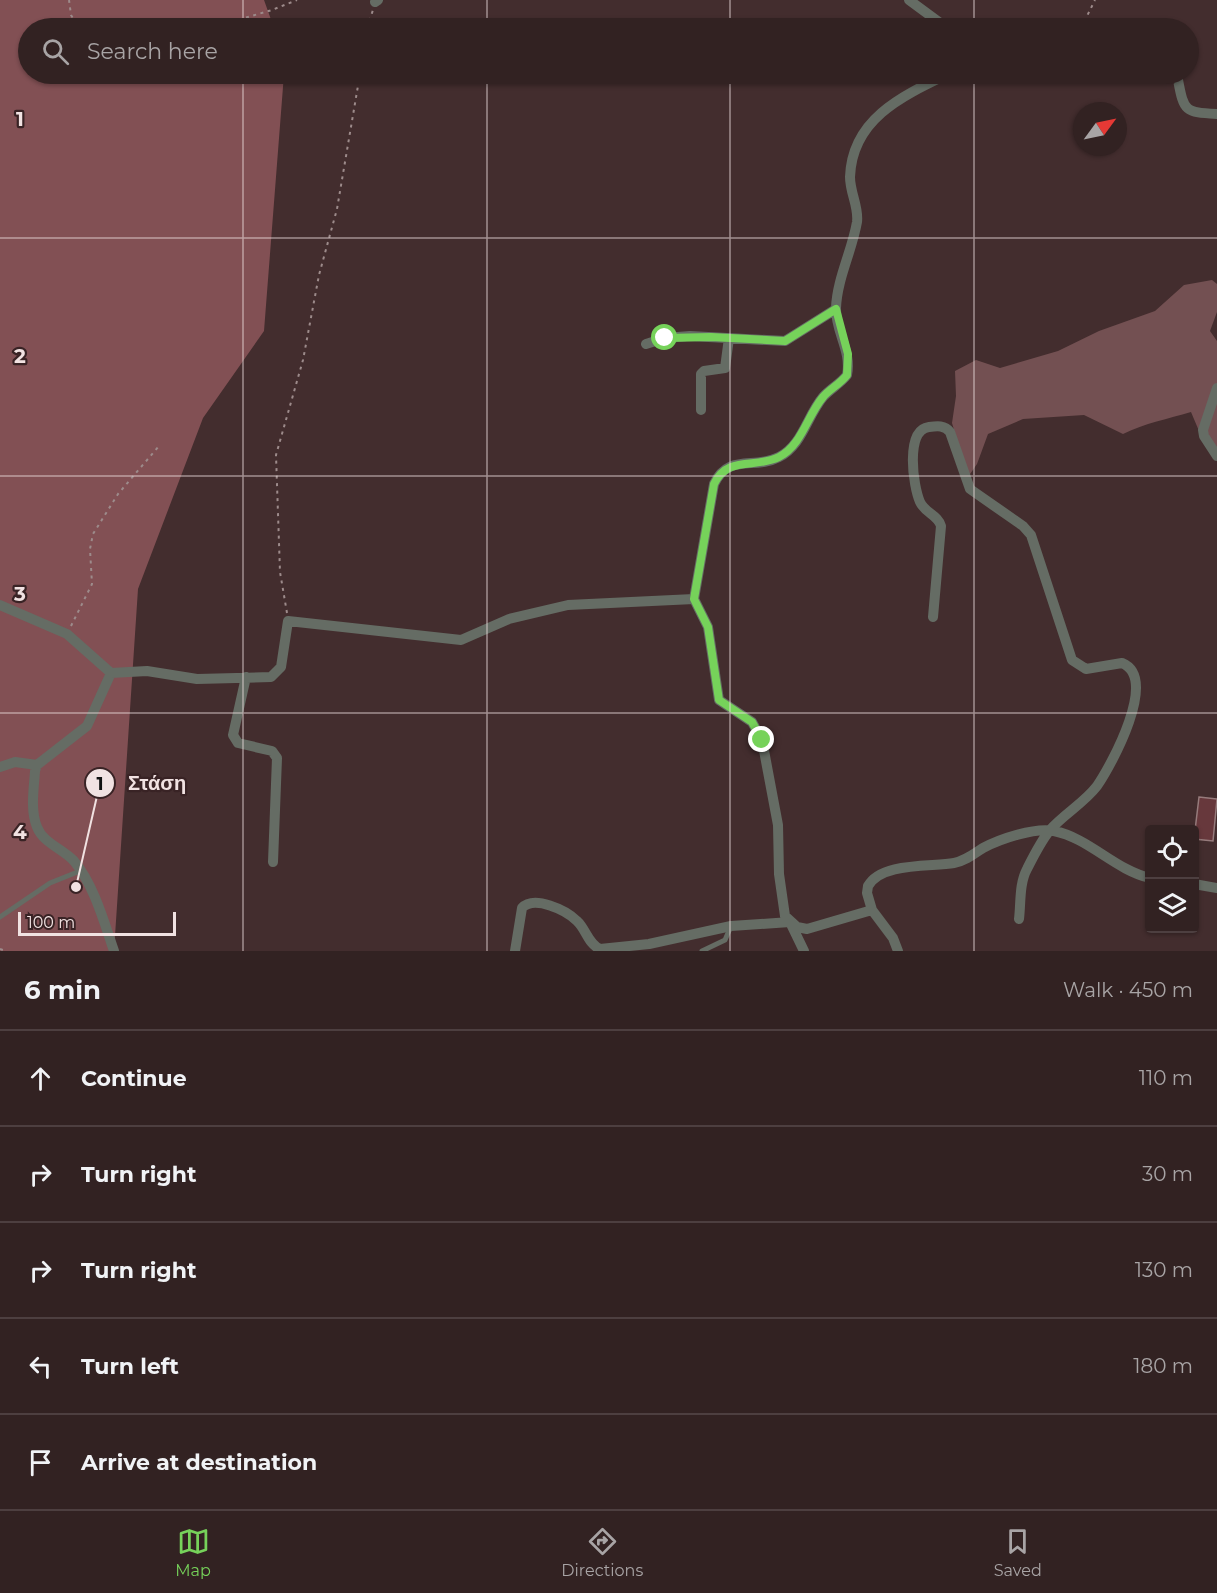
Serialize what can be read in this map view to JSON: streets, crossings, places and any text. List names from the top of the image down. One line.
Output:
{"places":["Στάση"],"scale_bar":"100 m","north":"top right","page":{"search":"Search here","scale":"100 m","heading":["6 min","Walk · 450 m"],"list":[["Continue","110 m"],["Turn right","30 m"],["Turn right","130 m"],["Turn left","180 m"],"Arrive at destination"],"nav":["Map","Directions","Saved"]},"grid":{"rows":["1","2","3","4"]}}
